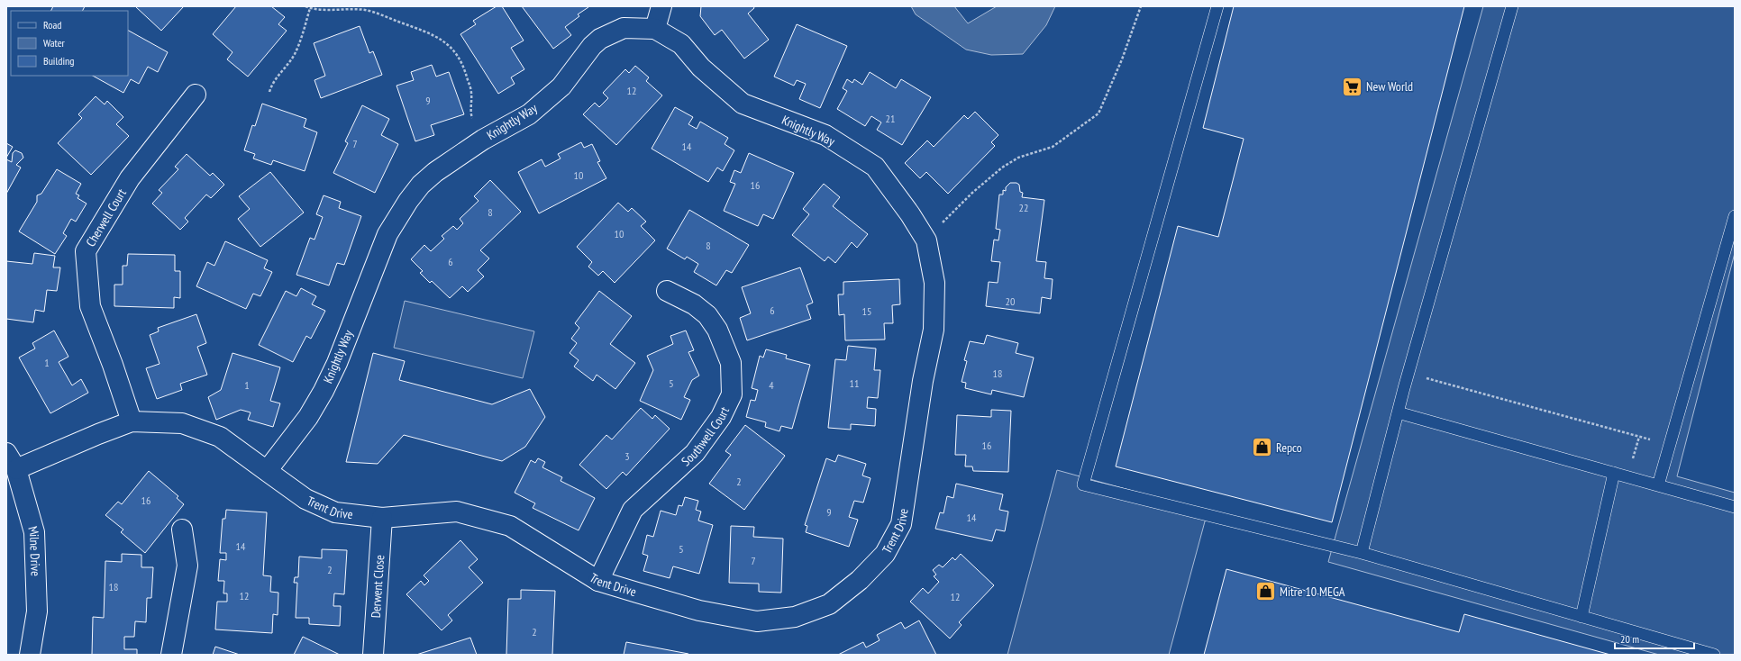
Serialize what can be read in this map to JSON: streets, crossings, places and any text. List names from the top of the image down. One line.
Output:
{"streets":{"street":["Knightly Way","Cherwell Court","Southwell Court","Trent Drive","Milne Drive","Derwent Close"]},"crossings":[["Knightly Way","Trent Drive"],["Cherwell Court","Trent Drive"],["Southwell Court","Trent Drive"],["Trent Drive","Milne Drive"],["Trent Drive","Derwent Close"]],"places":{"supermarket":["New World"],"shop":["Repco","Mitre 10 MEGA"]},"house_numbers":["12","9","21","7","14","10","16","22","8","10","8","6","20","6","15","1","18","5","11","1","4","16","3","2","16","9","14","14","5","7","2","18","12","12","2"],"legend":["Road","Water","Building"],"scale_bar":"20 m"}
